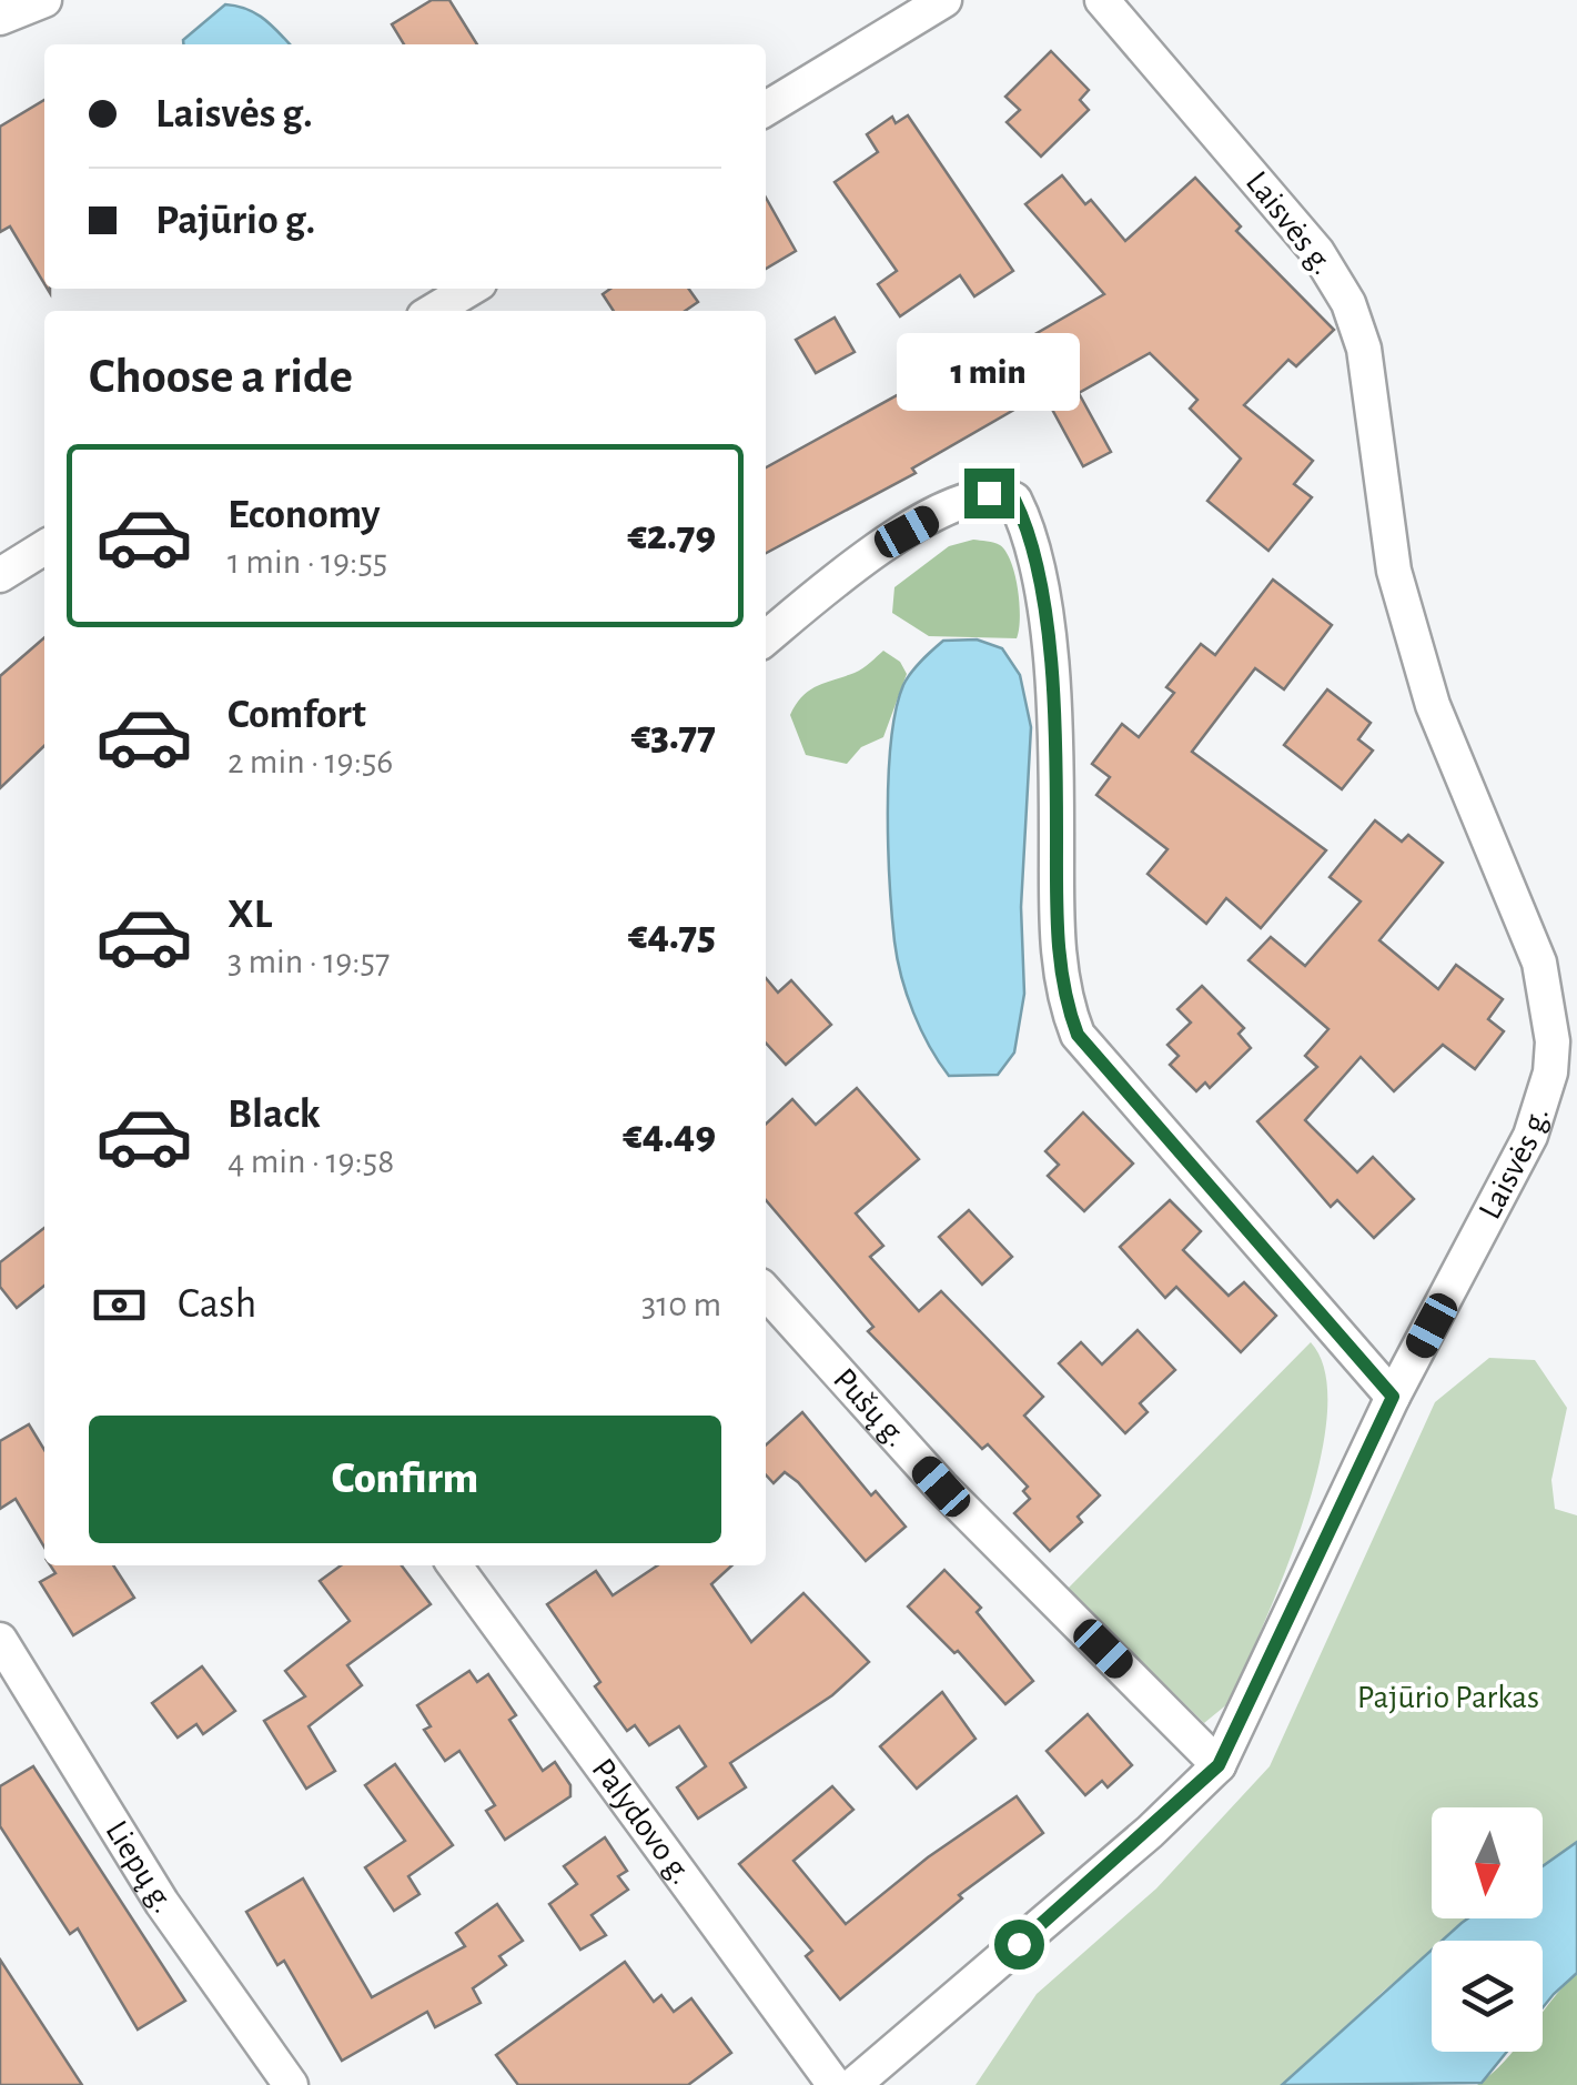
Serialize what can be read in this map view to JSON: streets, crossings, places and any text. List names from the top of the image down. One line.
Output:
{"streets":{"street":["Laisvės g.","Pušų g.","Palydovo g.","Liepų g."]},"crossings":[["Laisvės g.","Pušų g."]],"parks":["Pajūrio Parkas"],"north":"bottom","page":{"banner":["Laisvės g.","Pajūrio g."],"heading":"Choose a ride","bubble":"1 min","list":[{"name":"Economy","note":"1 min · 19:55","value":"€2.79"},{"name":"Comfort","note":"2 min · 19:56","value":"€3.77"},{"name":"XL","note":"3 min · 19:57","value":"€4.75"},{"name":"Black","note":"4 min · 19:58","value":"€4.49"}],"pay":["Cash","310 m"],"buttons":"Confirm"}}
